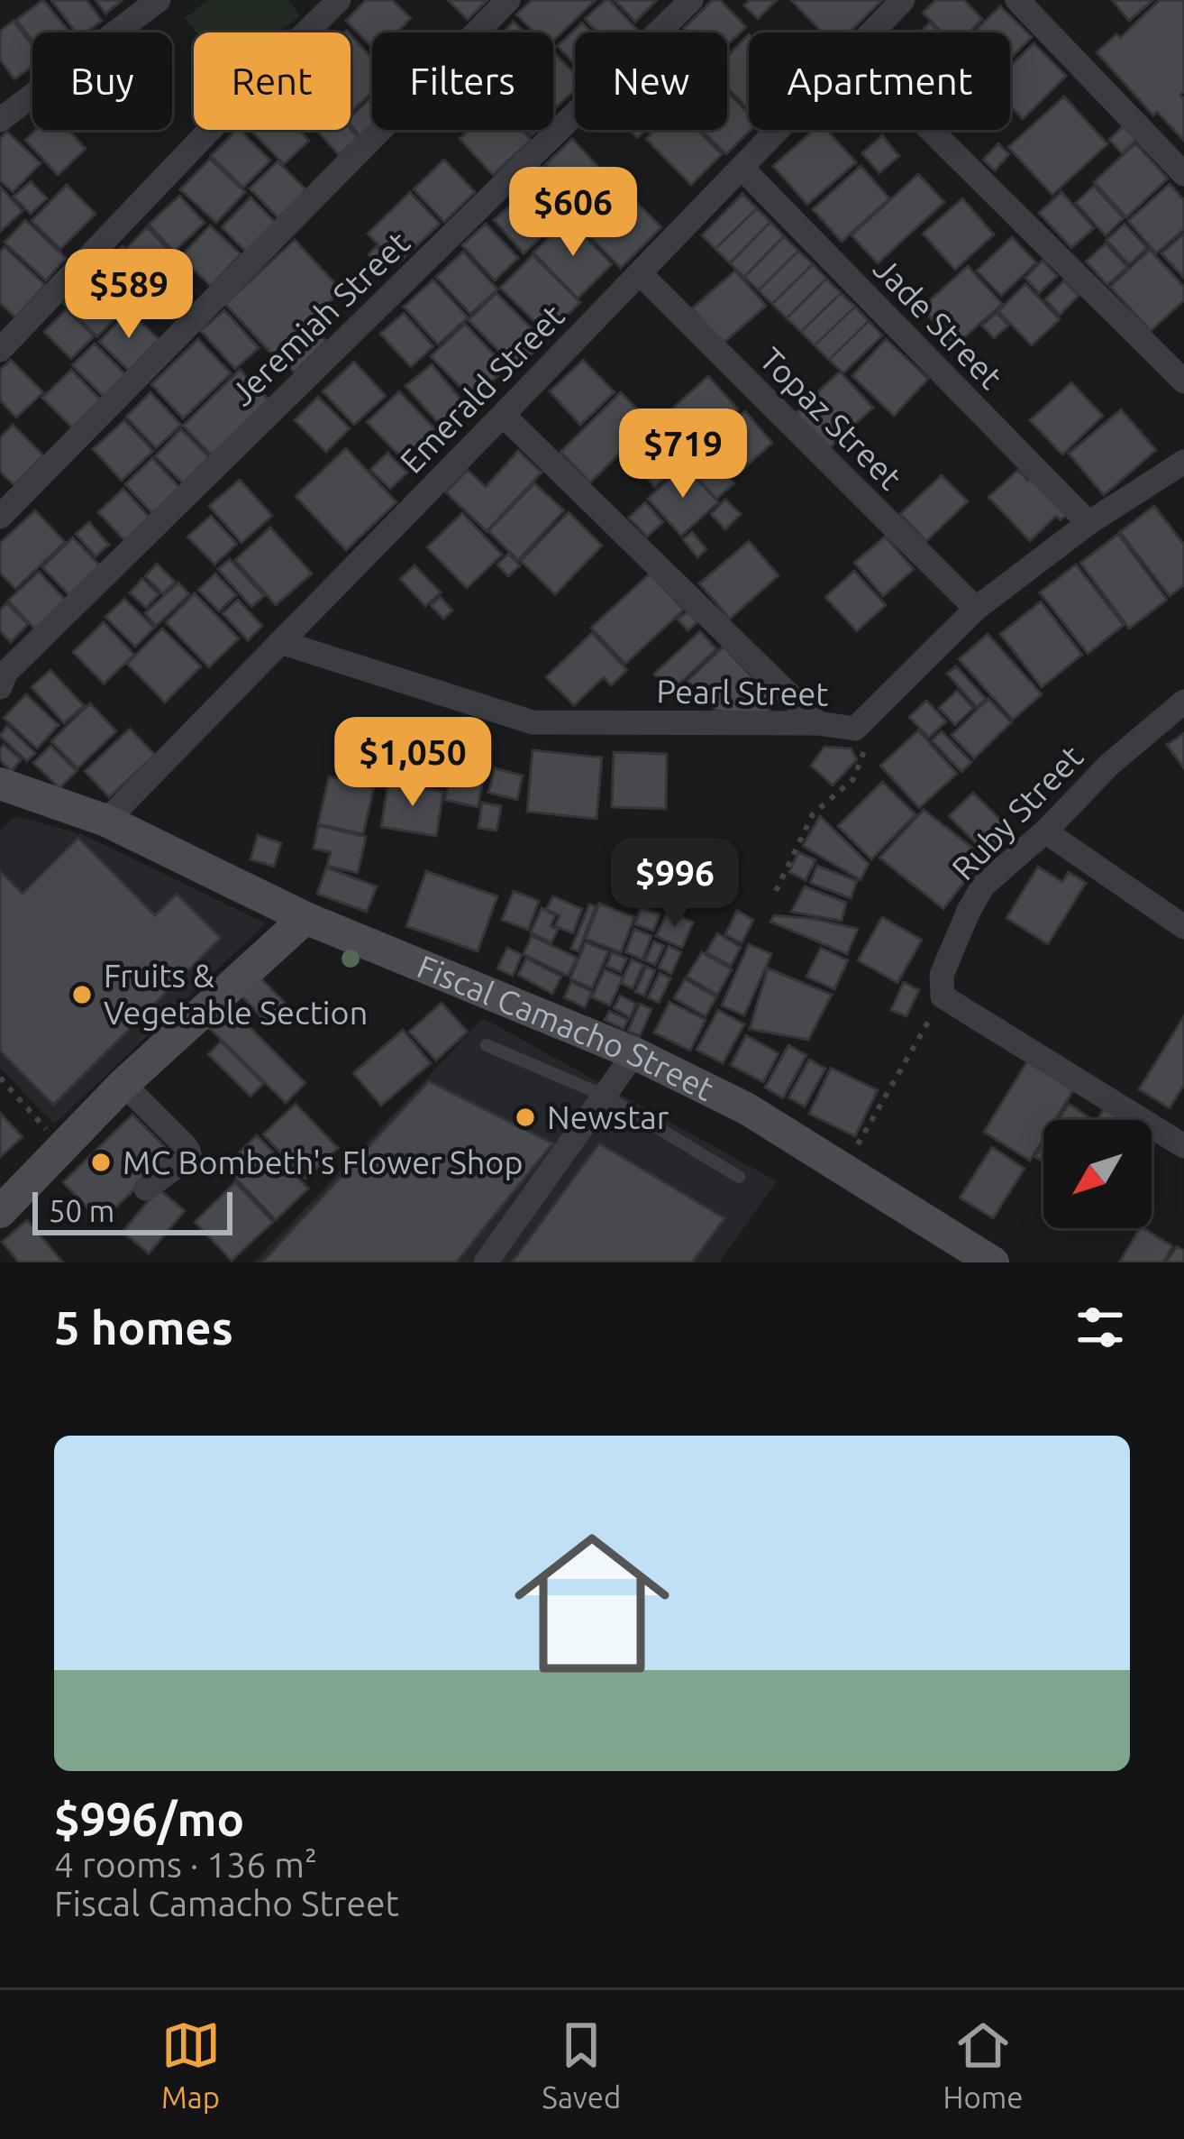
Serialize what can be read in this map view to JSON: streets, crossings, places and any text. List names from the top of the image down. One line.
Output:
{"streets":{"street":["Jeremiah Street","Jade Street","Emerald Street","Topaz Street","Pearl Street","Ruby Street","Fiscal Camacho Street"]},"crossings":[["Jade Street","Emerald Street"],["Jade Street","Pearl Street"],["Emerald Street","Topaz Street"],["Emerald Street","Pearl Street"],["Emerald Street","Fiscal Camacho Street"],["Topaz Street","Pearl Street"]],"places":["Fruits & Vegetable Section","Newstar","MC Bombeth's Flower Shop"],"scale_bar":"50 m","north":"bottom left","page":{"chip":["Buy","Rent","Filters","New","Apartment"],"price":["$606","$589","$719","$1,050","$996"],"scale":"50 m","heading":"5 homes","list":[{"name":"$996/mo","note":"4 rooms · 136 m² · Fiscal Camacho Street"}],"tabs":["Map","Saved","Home"]}}
